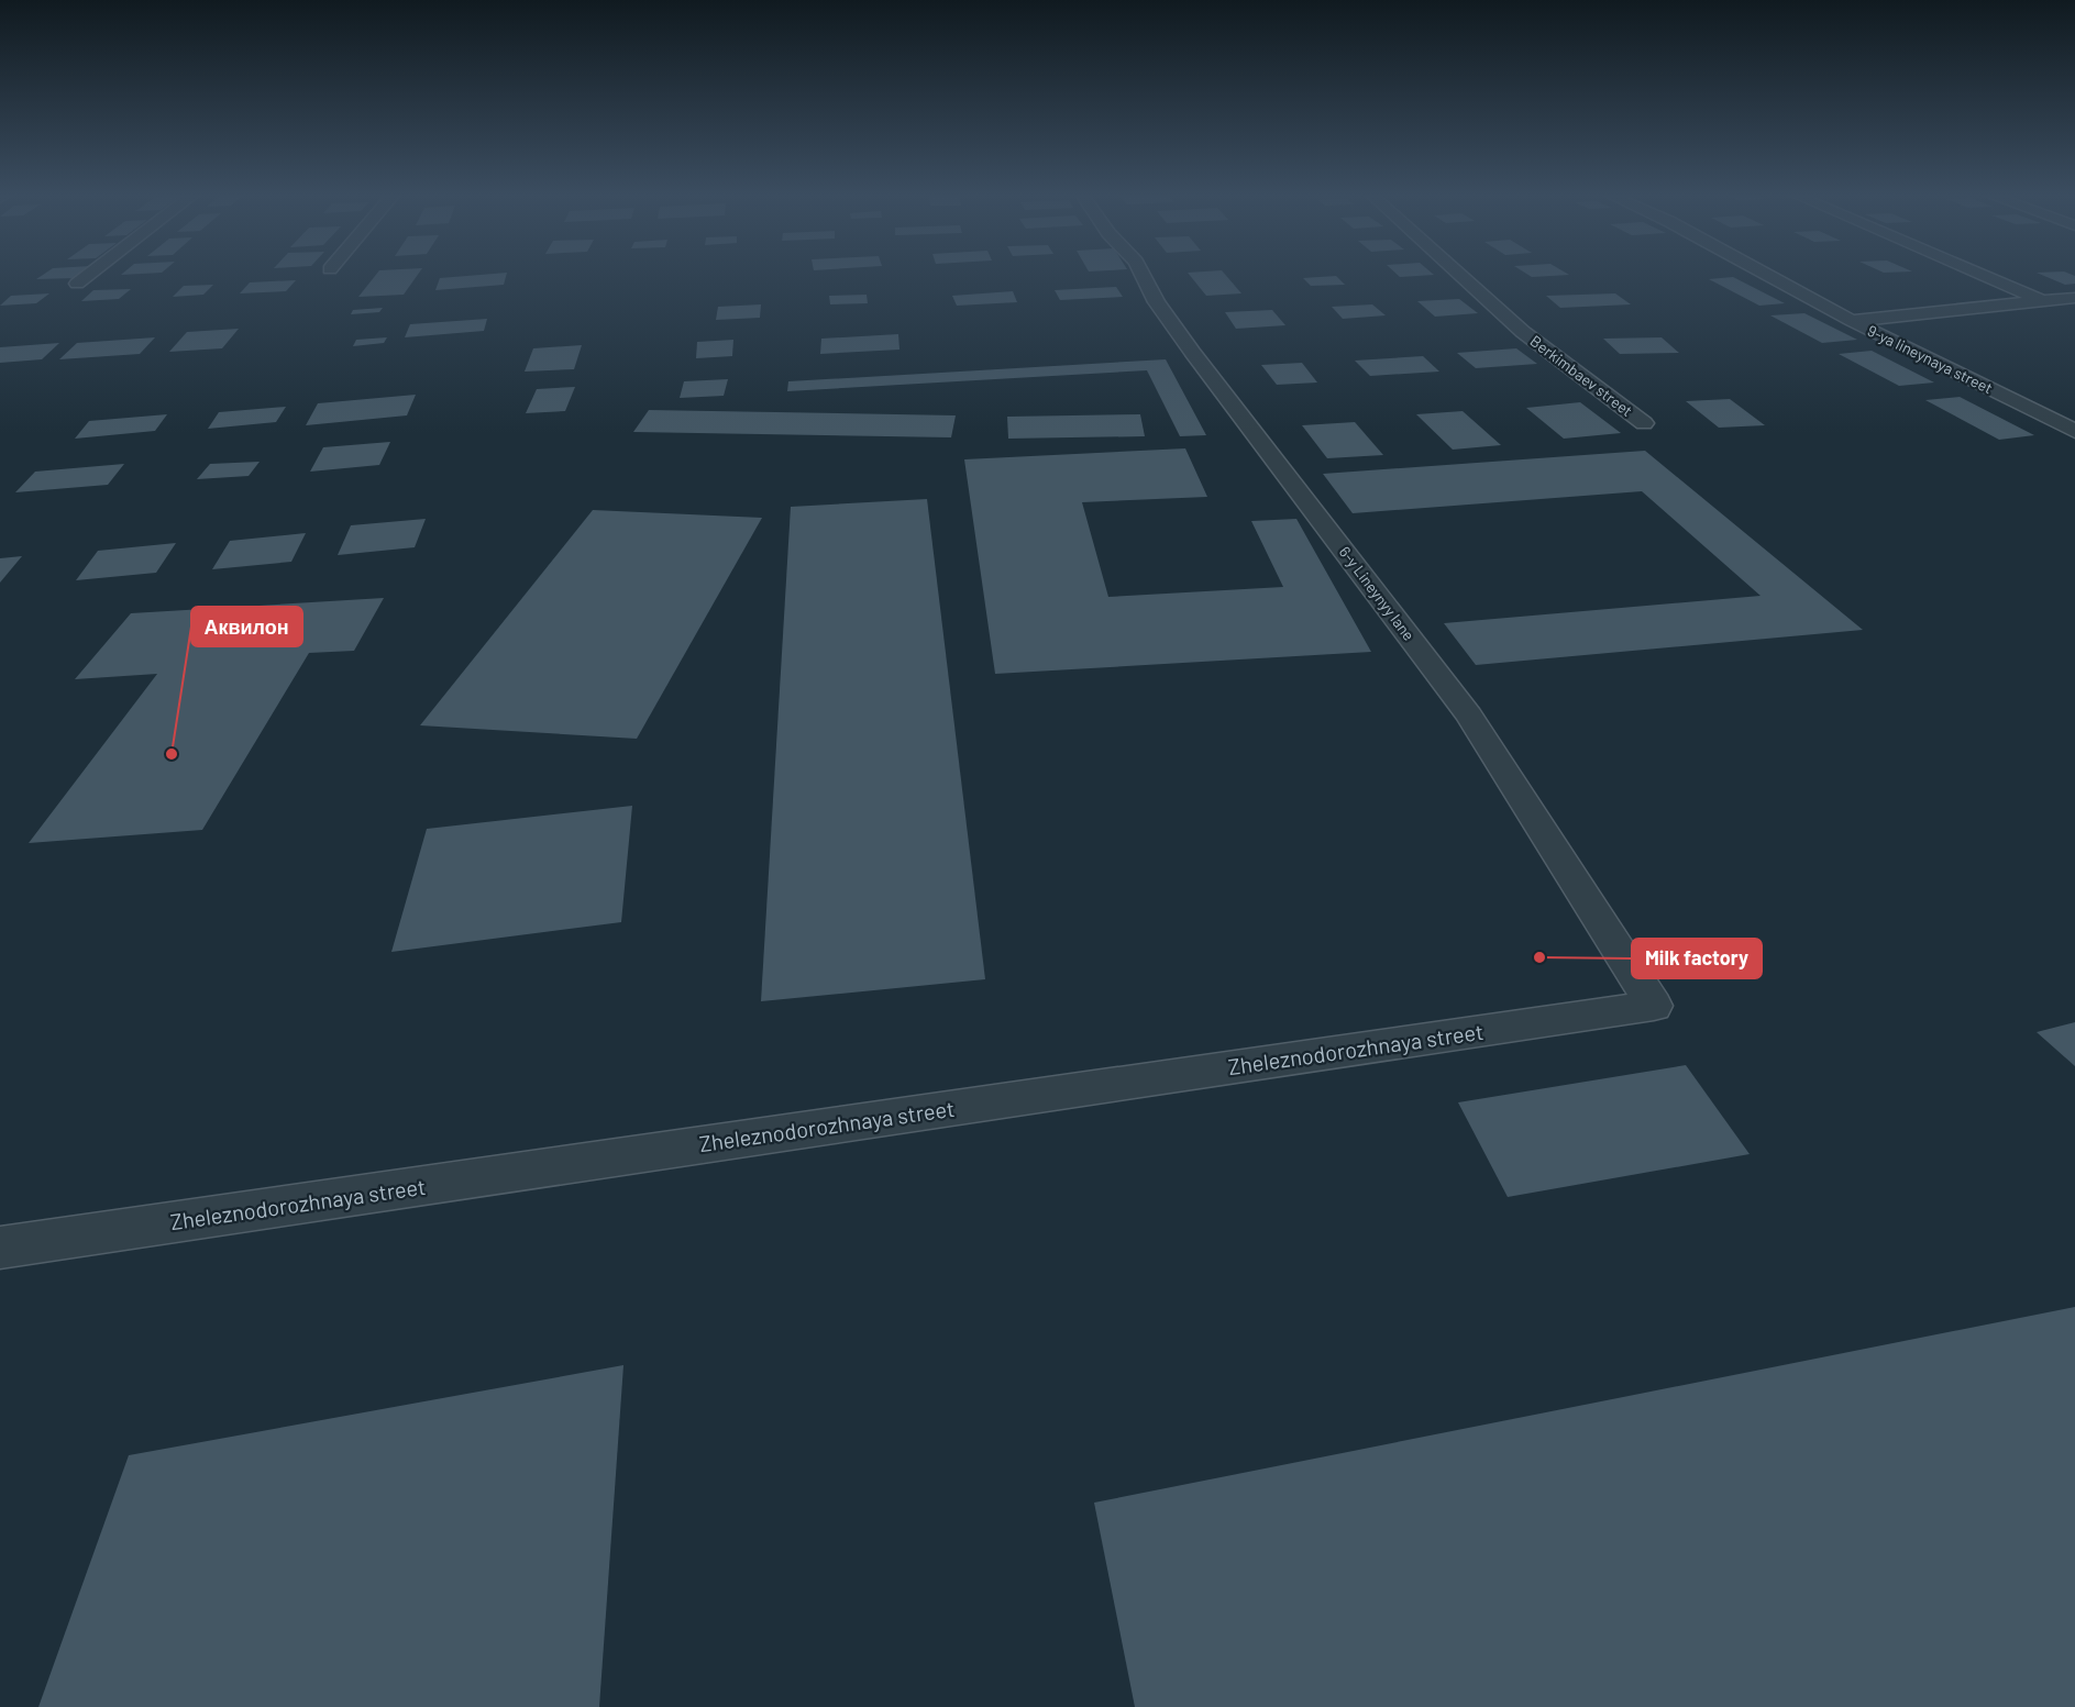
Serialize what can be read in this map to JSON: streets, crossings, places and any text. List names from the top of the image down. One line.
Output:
{"streets":{"street":["9-ya lineynaya street","Berkimbaev street","6-y Lineynyy lane","Zheleznodorozhnaya street"]},"crossings":[["6-y Lineynyy lane","Zheleznodorozhnaya street"]],"places":["Аквилон","Milk factory"]}
